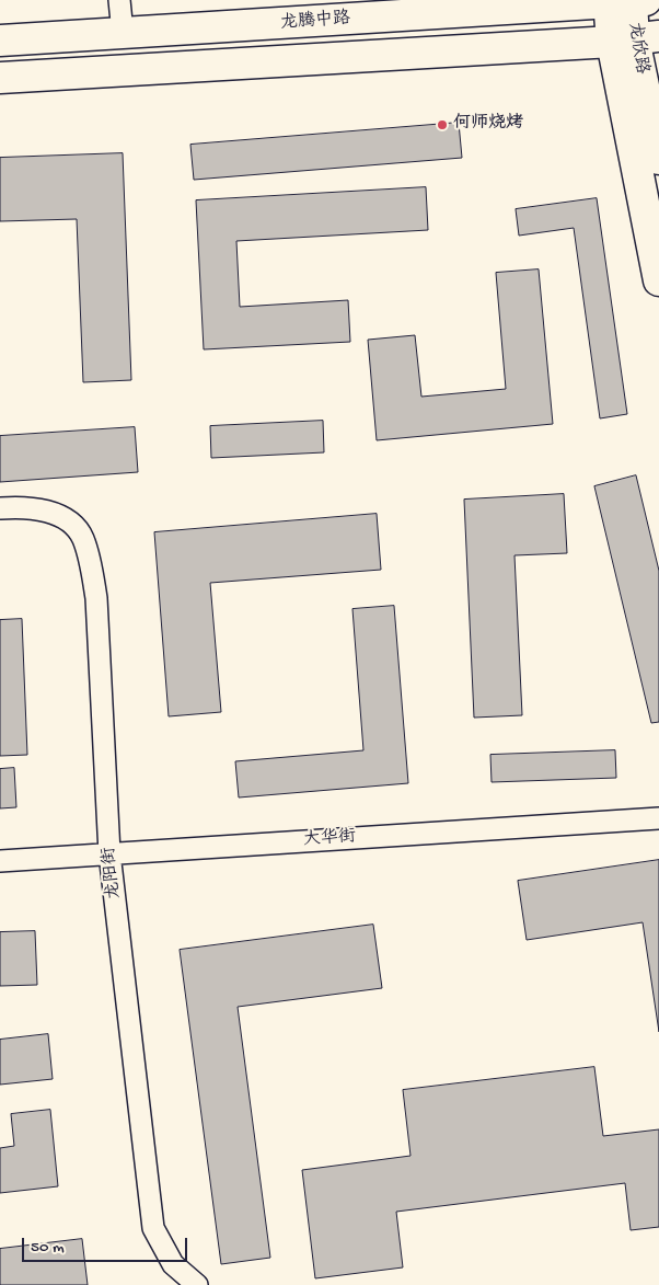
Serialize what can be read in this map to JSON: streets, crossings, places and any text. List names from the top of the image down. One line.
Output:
{"streets":{"main road":["龙腾中路","龙欣路"],"street":["大华街","龙阳街"]},"crossings":[["龙腾中路","龙欣路"],["大华街","龙阳街"]],"places":["何师烧烤"],"scale_bar":"50 m"}
